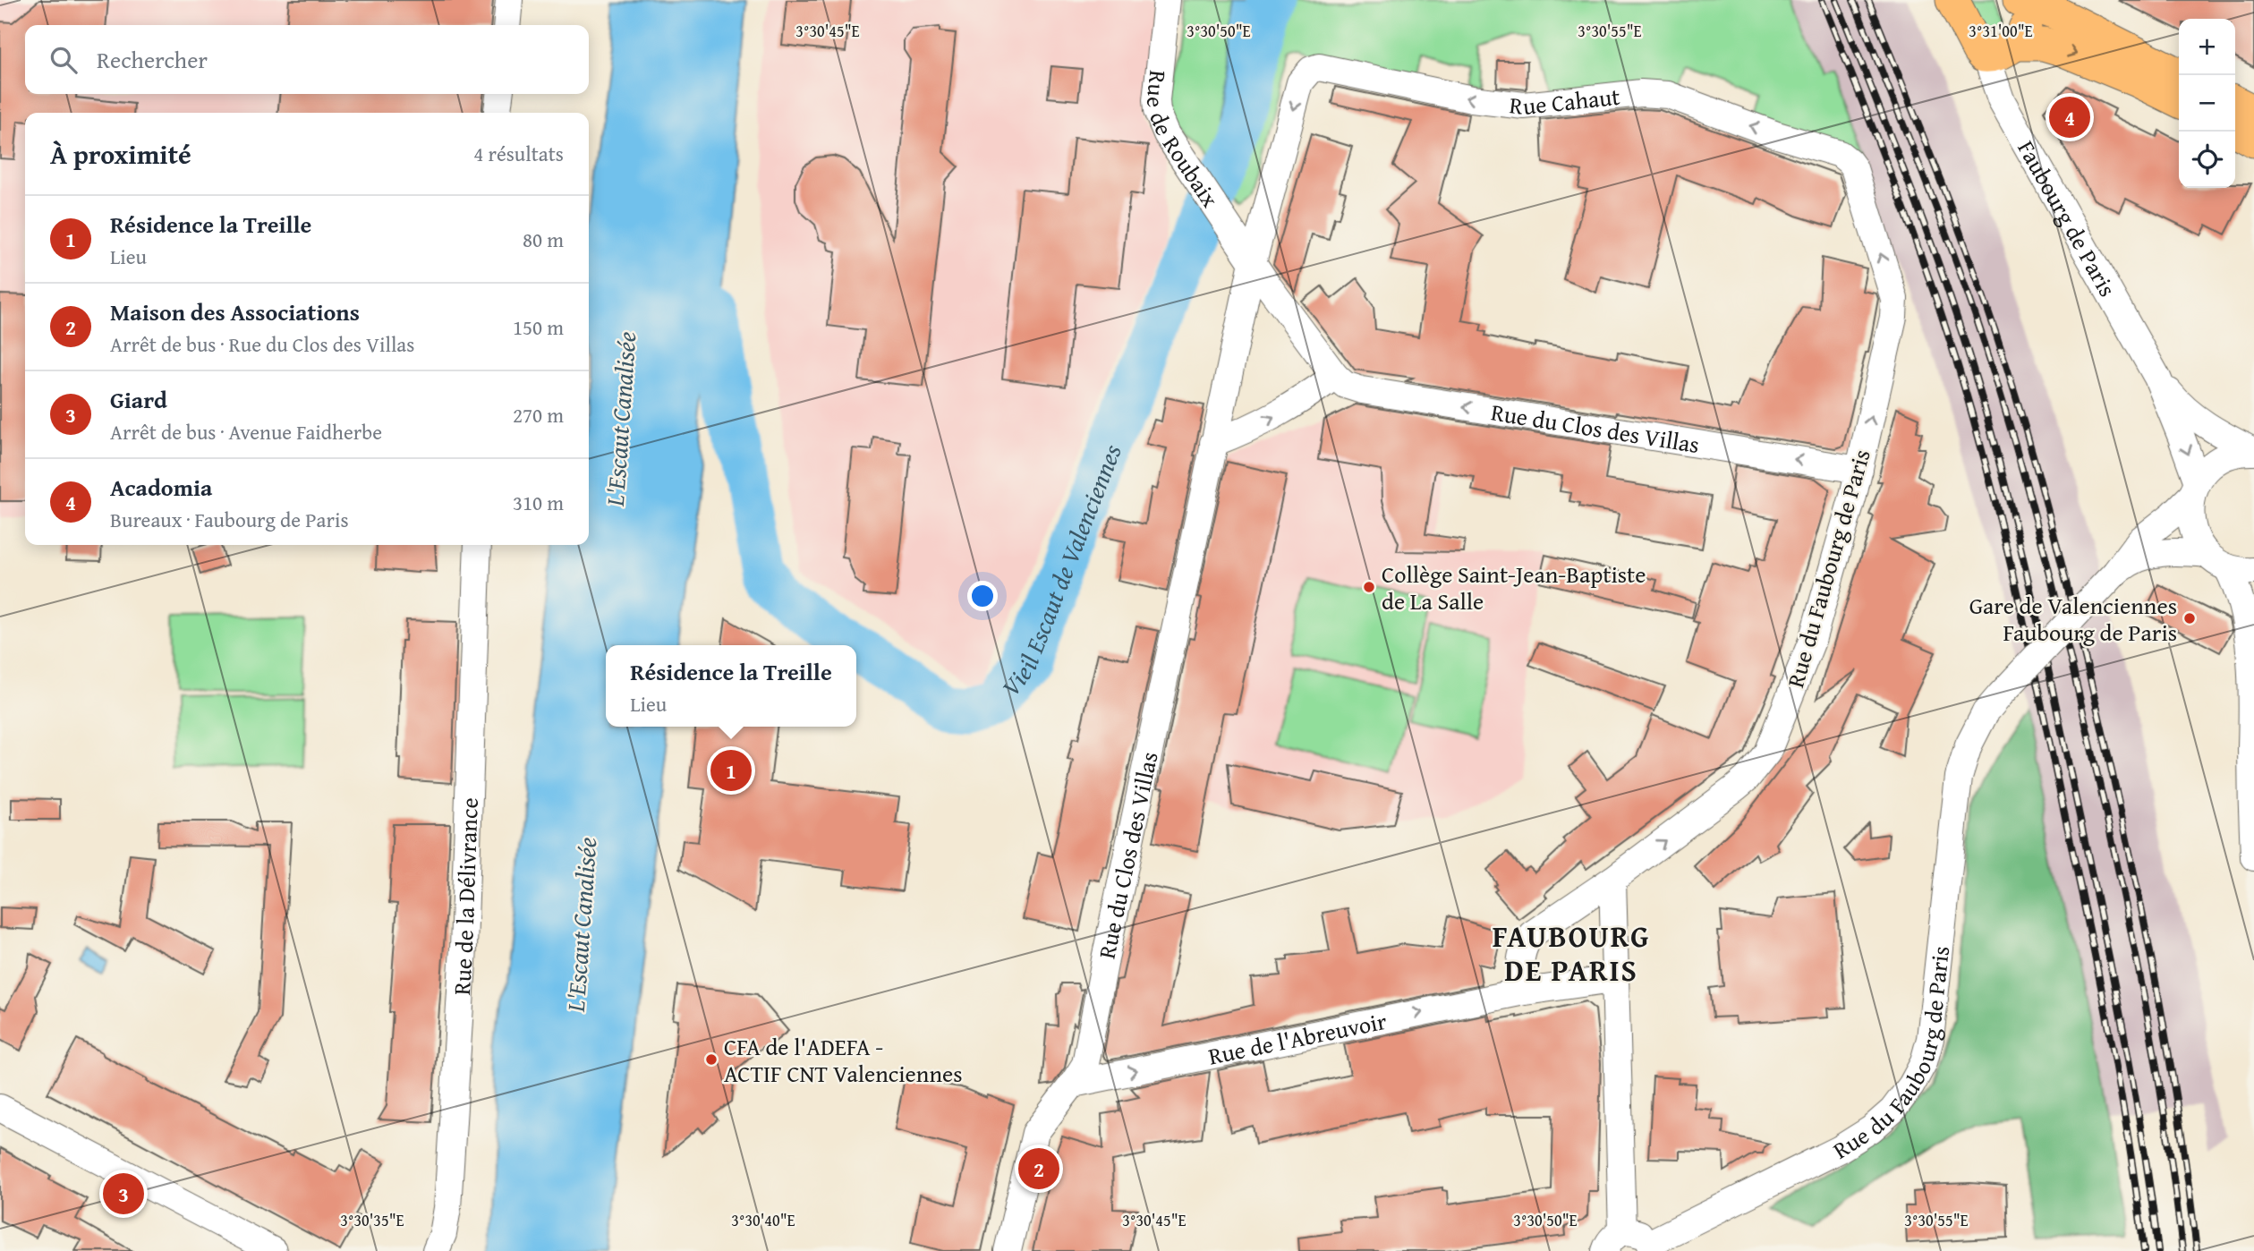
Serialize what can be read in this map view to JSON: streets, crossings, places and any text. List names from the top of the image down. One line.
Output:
{"streets":{"street":["Rue Cahaut","Rue de Roubaix","Faubourg de Paris","Rue du Clos des Villas","Rue du Faubourg de Paris","Rue de la Délivrance","Rue de l'Abreuvoir"]},"crossings":[["Rue Cahaut","Rue de Roubaix"],["Rue Cahaut","Rue du Clos des Villas"],["Rue Cahaut","Rue du Faubourg de Paris"],["Rue de Roubaix","Rue du Clos des Villas"],["Faubourg de Paris","Rue du Faubourg de Paris"],["Rue du Clos des Villas","Rue du Faubourg de Paris"],["Rue du Clos des Villas","Rue de l'Abreuvoir"]],"one_way":["Rue de l'Abreuvoir"],"districts":["FAUBOURG DE PARIS"],"water":["L'Escaut Canalisée","Vieil Escaut de Valenciennes"],"places":["Collège Saint-Jean-Baptiste de La Salle","Gare de Valenciennes Faubourg de Paris","CFA de l'ADEFA - ACTIF CNT Valenciennes"],"page":{"map_buttons":["+","−"],"search":"Rechercher","pins":["4","1","2","3"],"heading":["À proximité","4 résultats"],"list":[{"mark":"1","name":"Résidence la Treille","note":"Lieu","value":"80 m"},{"mark":"2","name":"Maison des Associations","note":"Arrêt de bus · Rue du Clos des Villas","value":"150 m"},{"mark":"3","name":"Giard","note":"Arrêt de bus · Avenue Faidherbe","value":"270 m"},{"mark":"4","name":"Acadomia","note":"Bureaux · Faubourg de Paris","value":"310 m"}],"popup":["Résidence la Treille","Lieu"]},"coordinates":["3°30'45\"E","3°30'50\"E","3°30'55\"E","3°31'00\"E","3°30'35\"E","3°30'40\"E"]}
